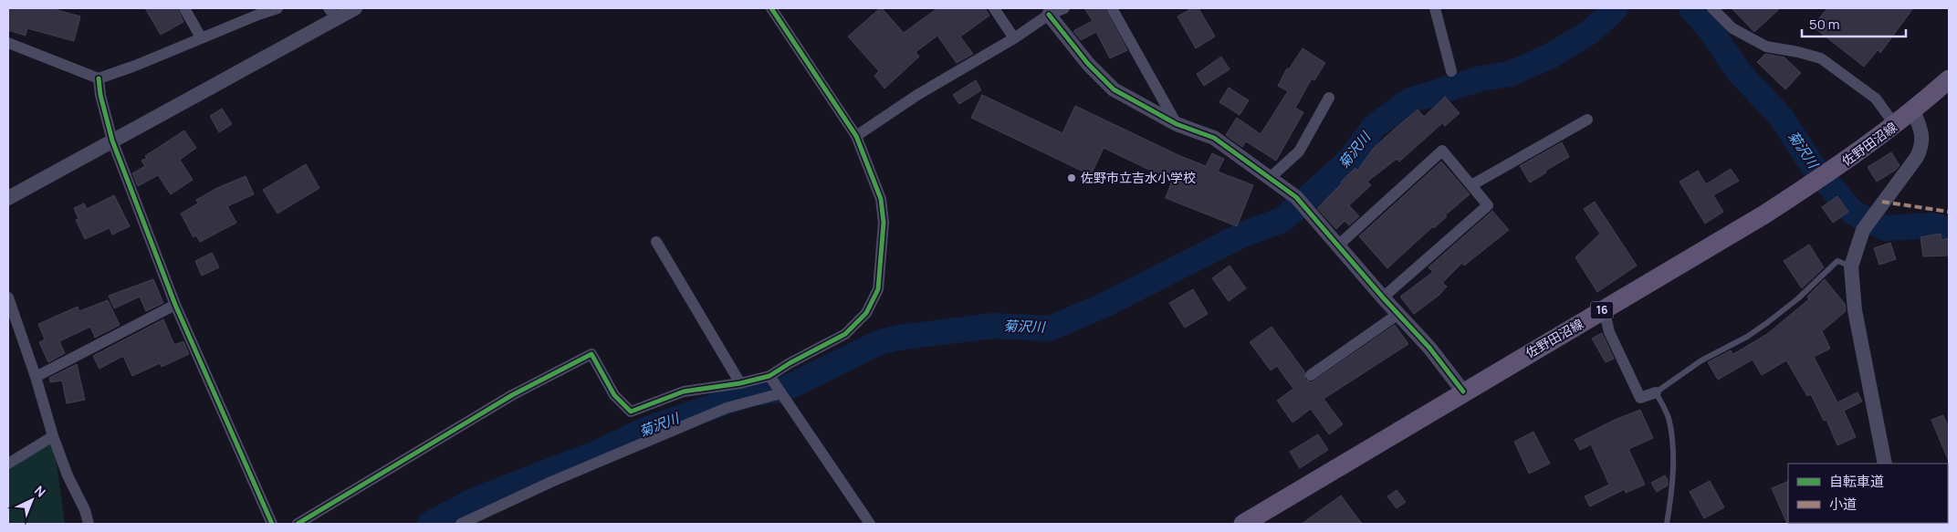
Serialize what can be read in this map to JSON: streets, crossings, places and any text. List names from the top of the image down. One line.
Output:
{"streets":{"main road":["佐野田沼線","16"]},"water":["菊沢川"],"places":["佐野市立吉水小学校"],"legend":["自転車道","小道"],"scale_bar":"50 m","north":"top right"}
